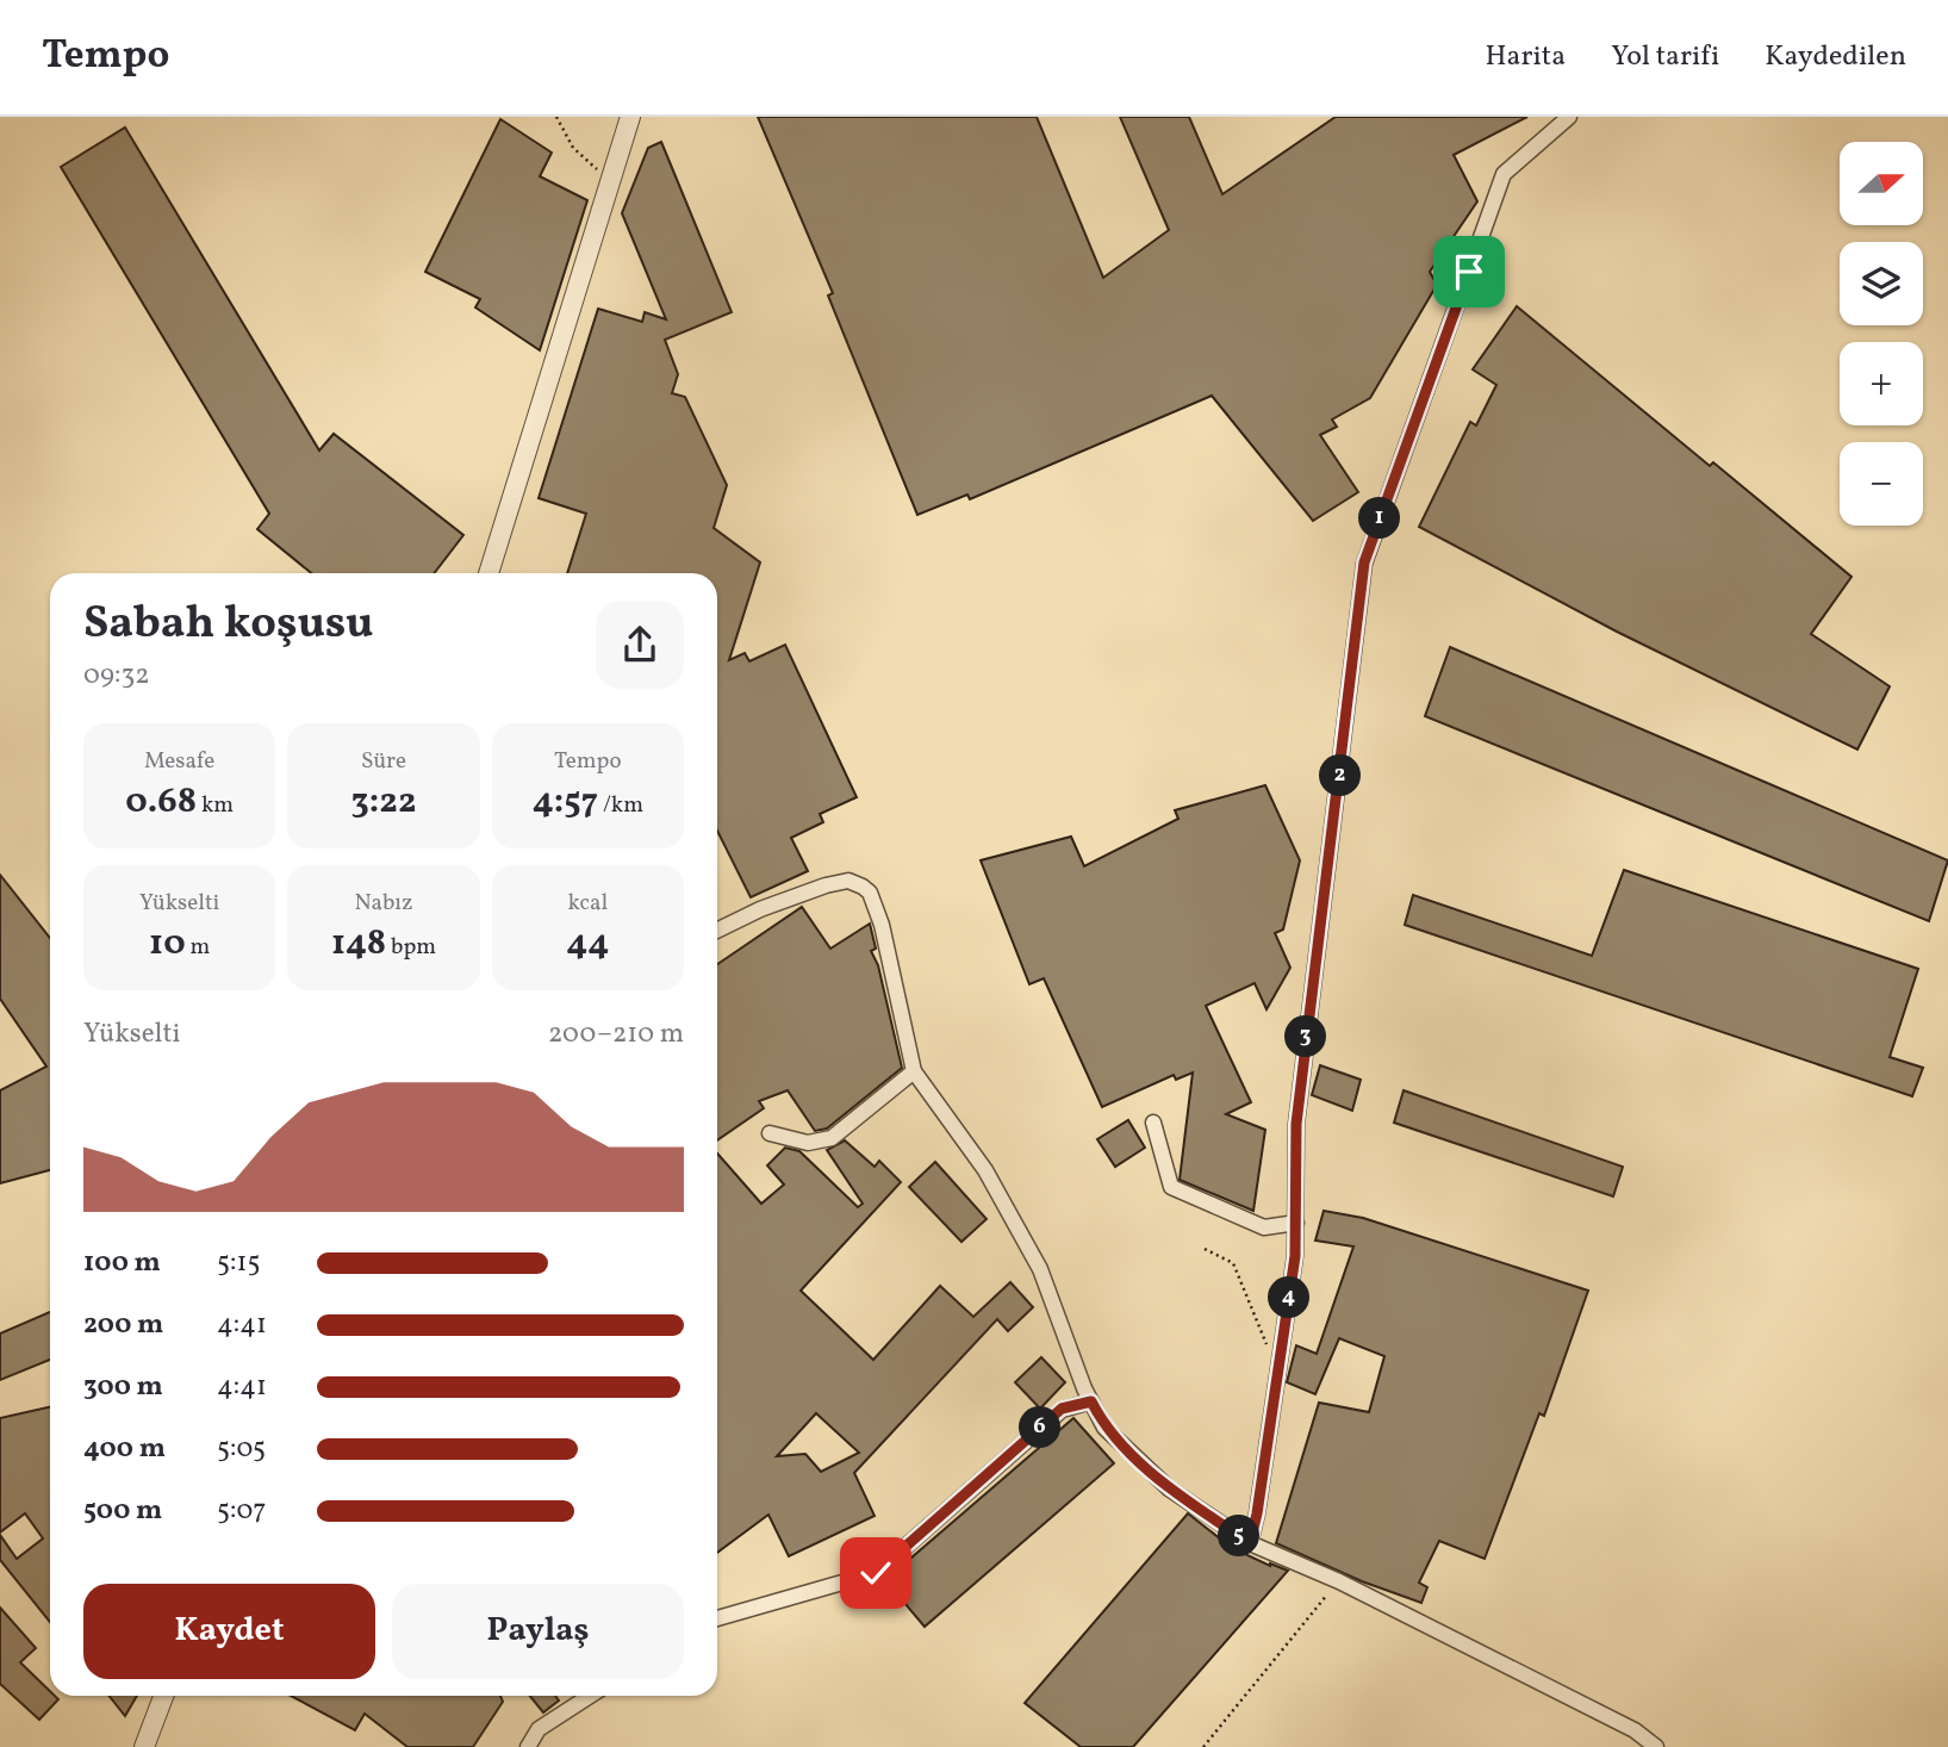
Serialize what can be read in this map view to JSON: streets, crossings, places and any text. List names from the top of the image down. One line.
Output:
{"north":"right","page":{"header":"Tempo","nav":["Harita","Yol tarifi","Kaydedilen"],"map_buttons":["+","−"],"pins":["1","2","3","4","6","5"],"heading":["Sabah koşusu","09:32"],"stats":[["Mesafe","0.68 km"],["Süre","3:22"],["Tempo","4:57 /km"],["Yükselti","10 m"],["Nabız","148 bpm"],["kcal","44"]],"chart":["Yükselti","200–210 m"],"list":[{"name":"100 m","note":"5:15"},{"name":"200 m","note":"4:41"},{"name":"300 m","note":"4:41"},{"name":"400 m","note":"5:05"},{"name":"500 m","note":"5:07"}],"buttons":["Kaydet","Paylaş"]}}
